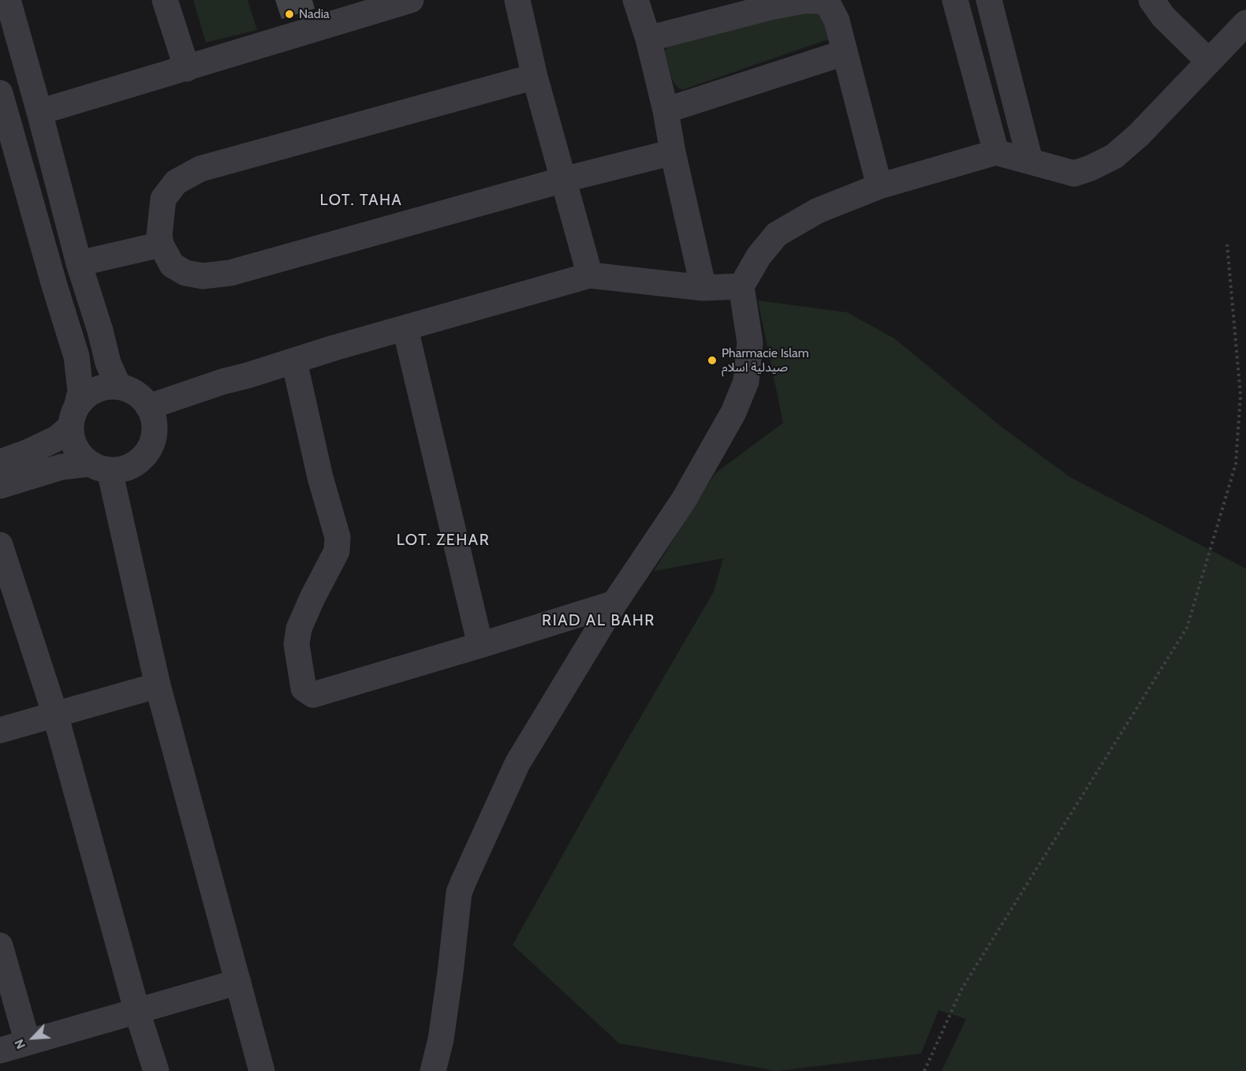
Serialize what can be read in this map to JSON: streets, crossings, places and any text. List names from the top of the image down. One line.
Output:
{"districts":["LOT. TAHA","LOT. ZEHAR","RIAD AL BAHR"],"places":["Nadia","Pharmacie Islam صيدلية اسلام"],"north":"bottom left"}
